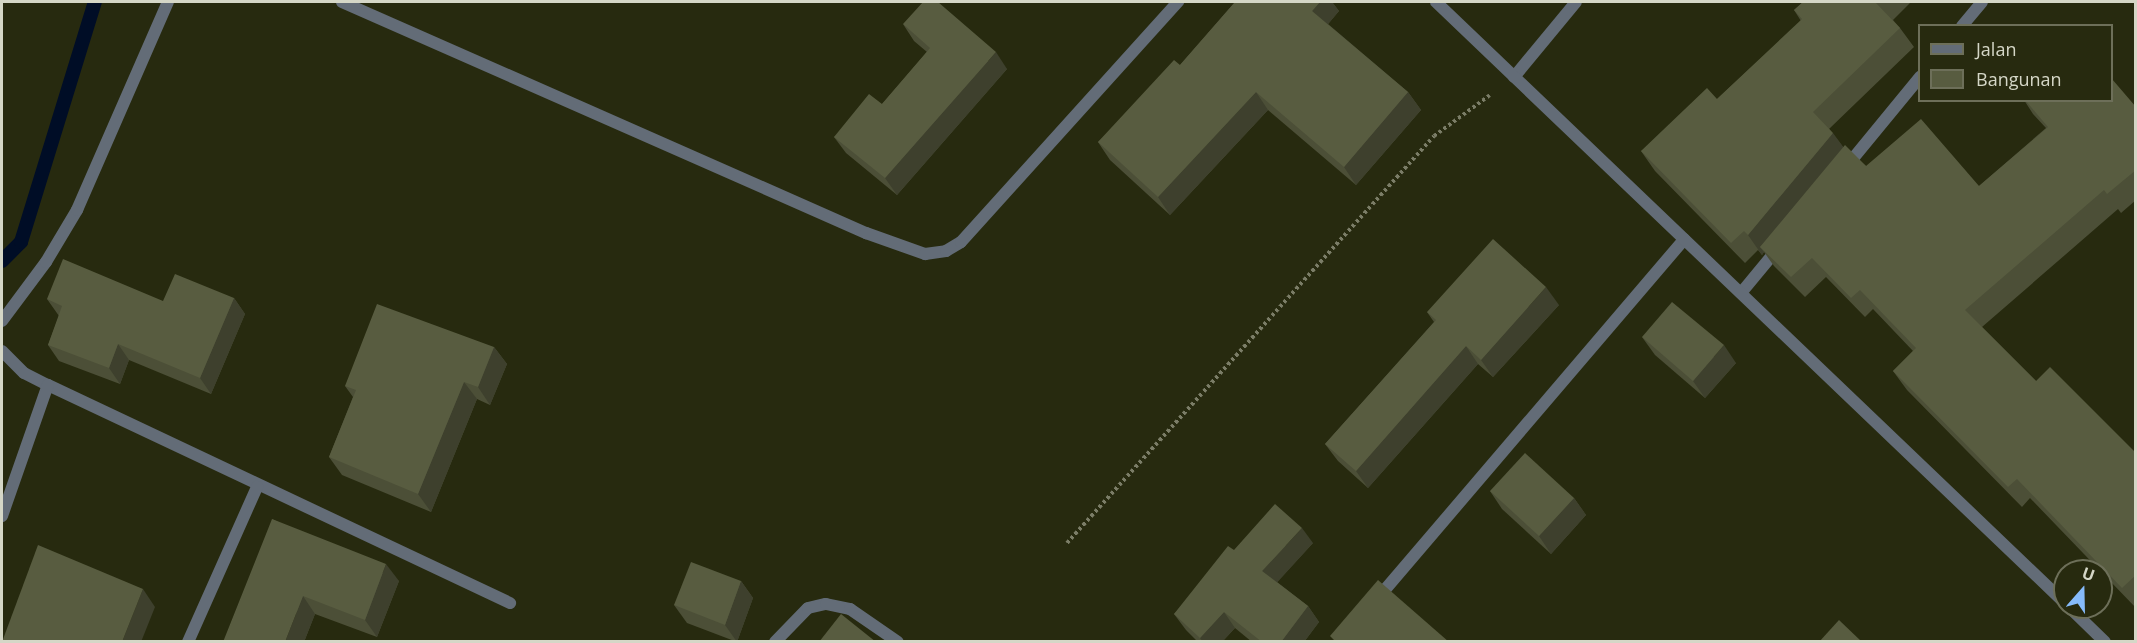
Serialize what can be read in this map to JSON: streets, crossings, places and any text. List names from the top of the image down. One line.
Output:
{"legend":["Jalan","Bangunan"],"north":"top"}
